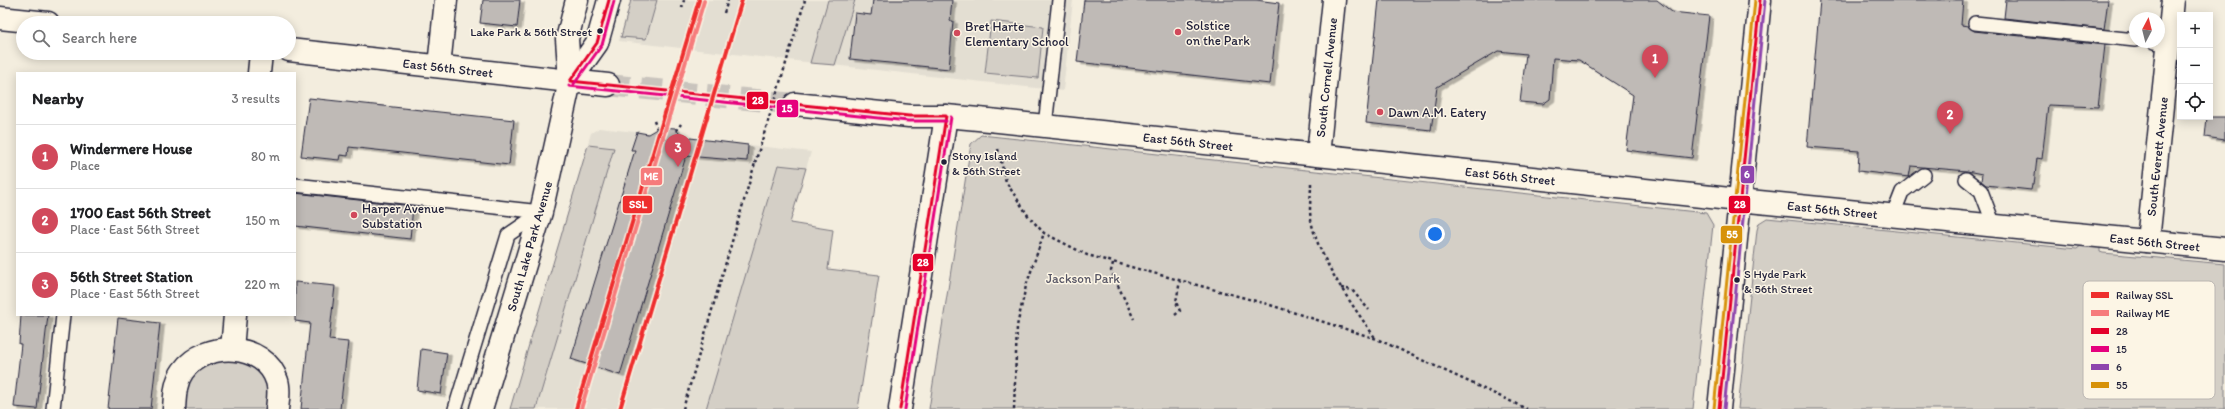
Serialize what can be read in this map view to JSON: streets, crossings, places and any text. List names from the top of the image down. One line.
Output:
{"streets":{"street":["East 56th Street","South Cornell Avenue","South Everett Avenue","South Lake Park Avenue"]},"crossings":[["East 56th Street","South Cornell Avenue"],["East 56th Street","South Everett Avenue"],["East 56th Street","South Lake Park Avenue"]],"parks":["Jackson Park"],"places":["Lake Park & 56th Street","Solstice on the Park","Bret Harte Elementary School","Dawn A.M. Eatery","Stony Island & 56th Street","Harper Avenue Substation","S Hyde Park & 56th Street"],"lines":["rail line SSL","transit line 28","transit line 6","transit line 55","rail line ME","transit line 15"],"legend":["Railway SSL","Railway ME","28","15","6","55"],"north":"top","page":{"map_buttons":["+","−"],"search":"Search here","pins":["1","2","3"],"heading":["Nearby","3 results"],"list":[{"mark":"1","name":"Windermere House","note":"Place","value":"80 m"},{"mark":"2","name":"1700 East 56th Street","note":"Place · East 56th Street","value":"150 m"},{"mark":"3","name":"56th Street Station","note":"Place · East 56th Street","value":"220 m"}]}}
